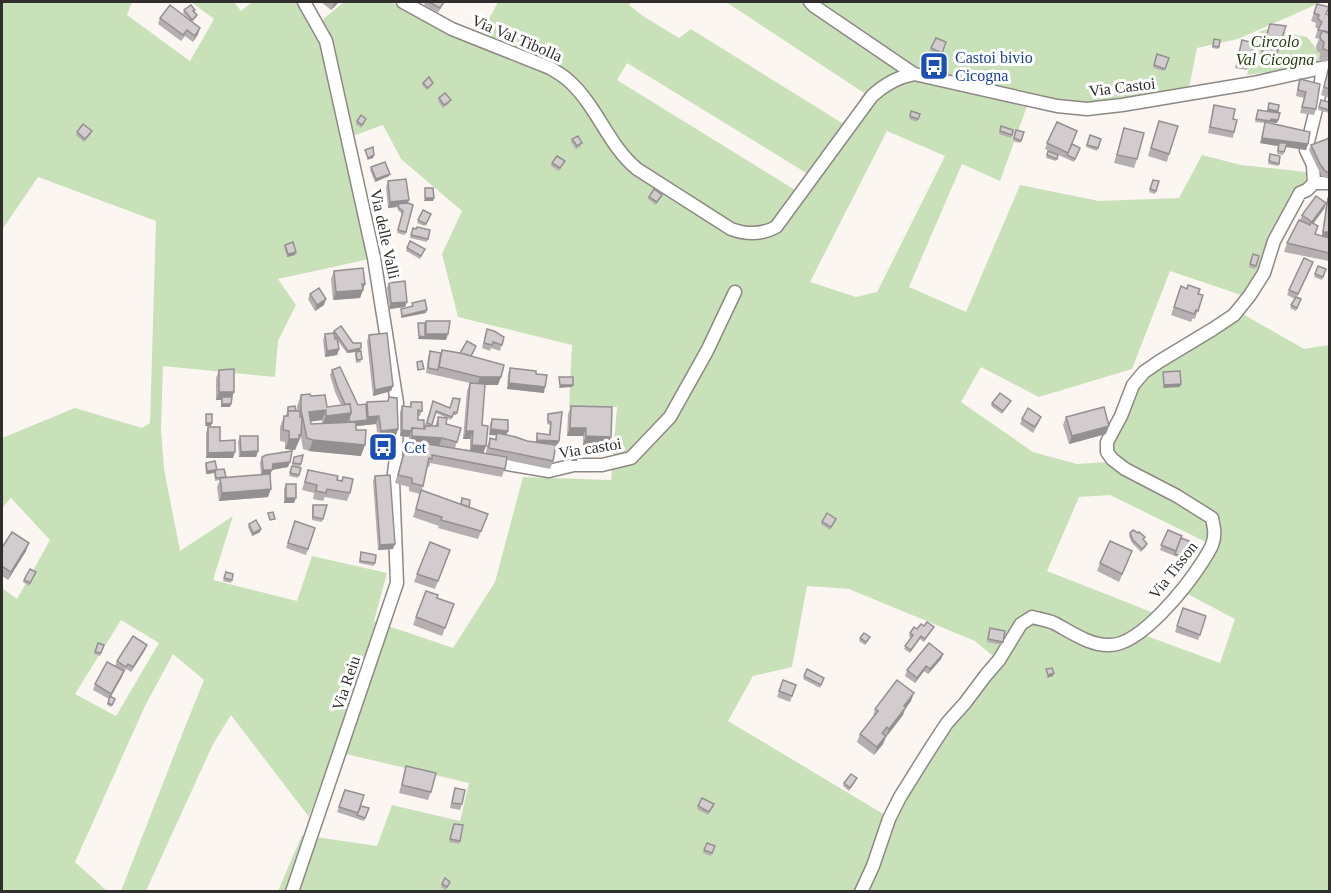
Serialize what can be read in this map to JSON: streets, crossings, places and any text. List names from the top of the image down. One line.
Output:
{"streets":{"street":["Via Val Tibolla","Via Castoi","Via delle Valli","Via castoi","Via Tisson","Via Reiu"]},"crossings":[["Via Val Tibolla","Via Castoi"],["Via delle Valli","Via Reiu"]],"parks":["Circolo Val Cicogna"],"places":{"bus stop":["Castoi bivio Cicogna","Cet"]}}
